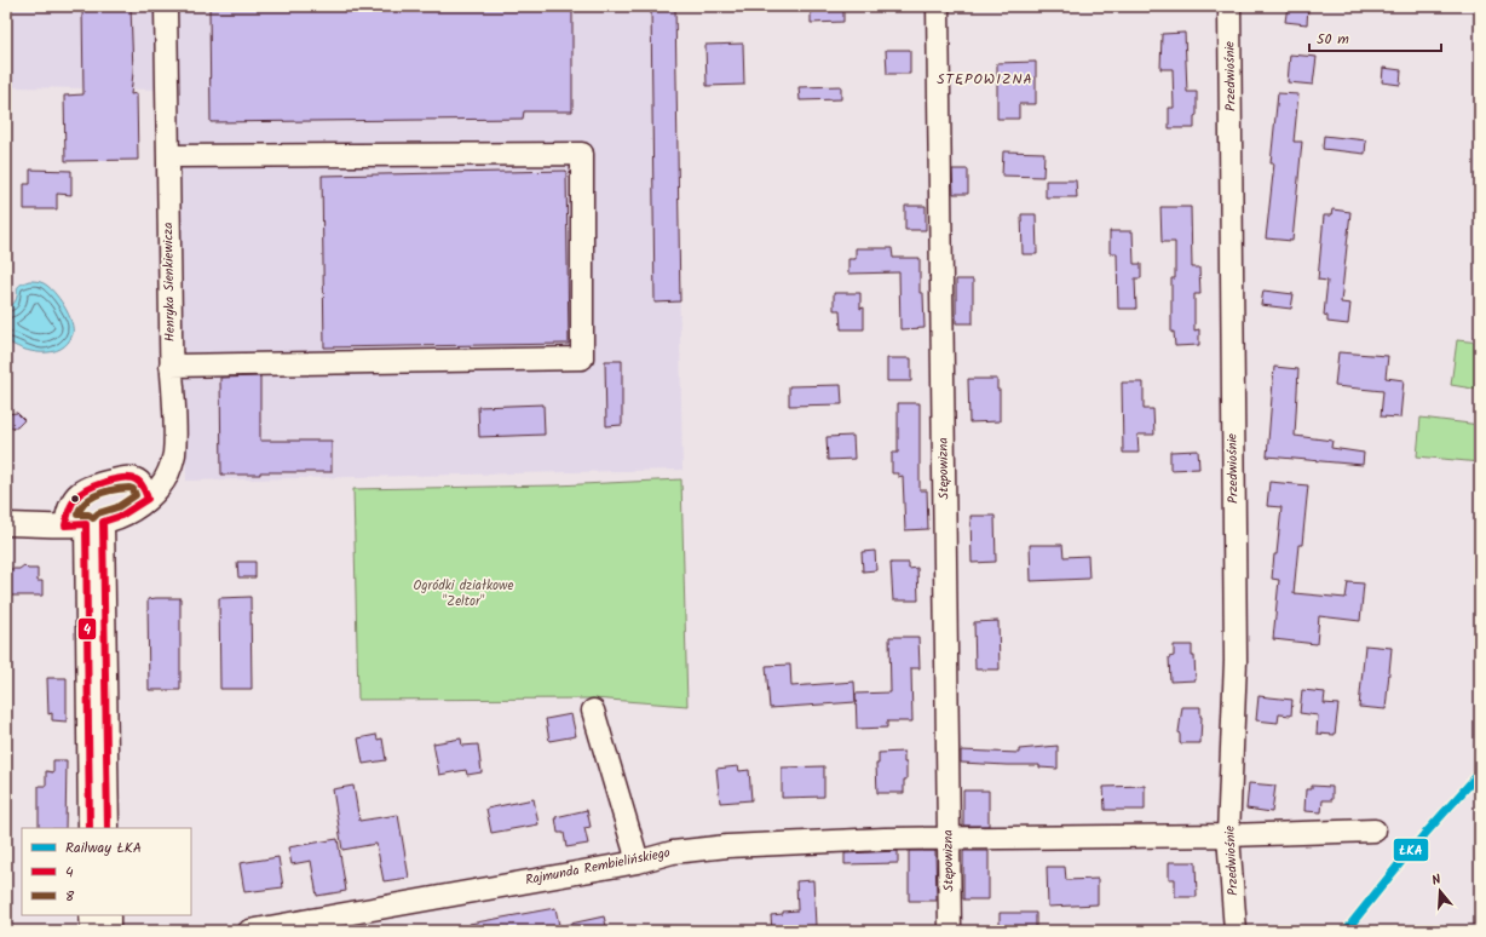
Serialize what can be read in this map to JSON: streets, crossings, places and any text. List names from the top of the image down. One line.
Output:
{"streets":{"street":["Przedwiośnie","Henryka Sienkiewicza","Stępowizna","Rajmunda Rembielińskiego"]},"crossings":[["Przedwiośnie","Rajmunda Rembielińskiego"],["Stępowizna","Rajmunda Rembielińskiego"]],"districts":["STĘPOWIZNA"],"parks":["Ogródki działkowe \"Zeltor\""],"lines":["transit line 4","transit line 8","rail line ŁKA"],"legend":["Railway ŁKA","4","8"],"scale_bar":"50 m","north":"top"}
